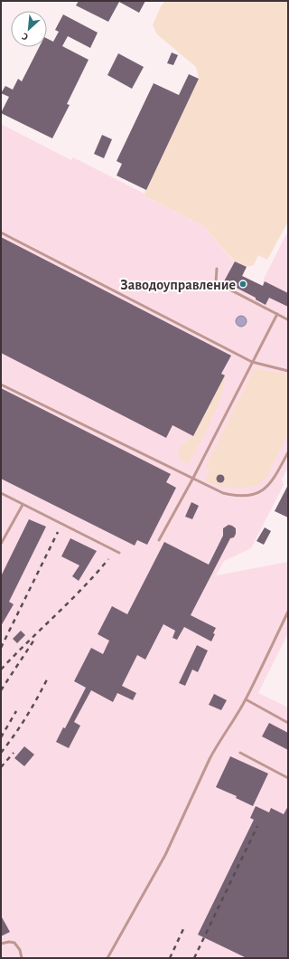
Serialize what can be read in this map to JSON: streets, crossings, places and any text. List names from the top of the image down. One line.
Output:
{"places":["Заводоуправление"],"north":"bottom left"}
